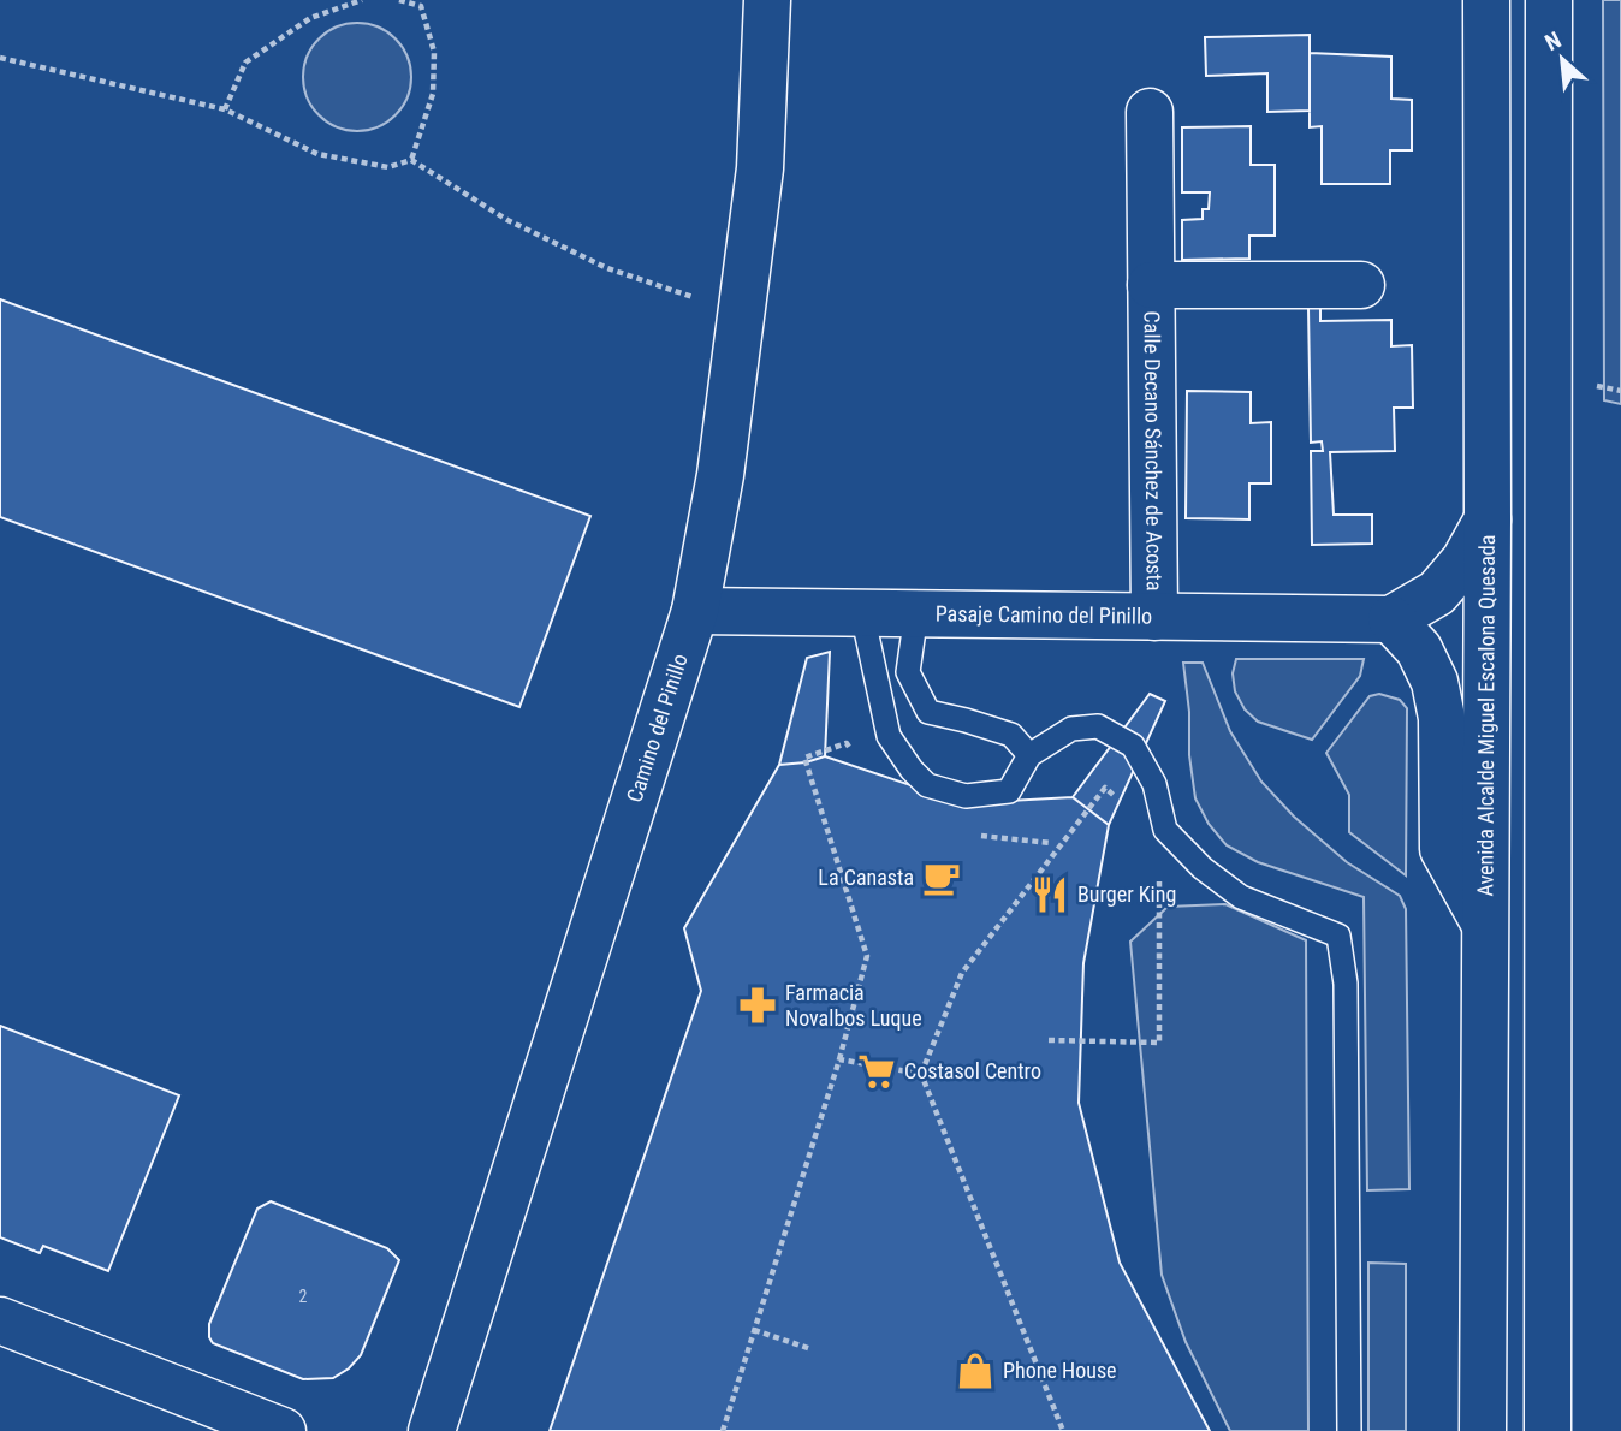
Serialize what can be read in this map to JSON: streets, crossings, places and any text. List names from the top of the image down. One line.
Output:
{"streets":{"street":["Calle Decano Sánchez de Acosta","Pasaje Camino del Pinillo","Avenida Alcalde Miguel Escalona Quesada","Camino del Pinillo"]},"crossings":[["Calle Decano Sánchez de Acosta","Pasaje Camino del Pinillo"],["Pasaje Camino del Pinillo","Avenida Alcalde Miguel Escalona Quesada"],["Pasaje Camino del Pinillo","Camino del Pinillo"]],"places":{"cafe":["La Canasta"],"restaurant":["Burger King"],"pharmacy":["Farmacia Novalbos Luque"],"supermarket":["Costasol Centro"],"shop":["Phone House"]},"house_numbers":["2"],"north":"top left"}
